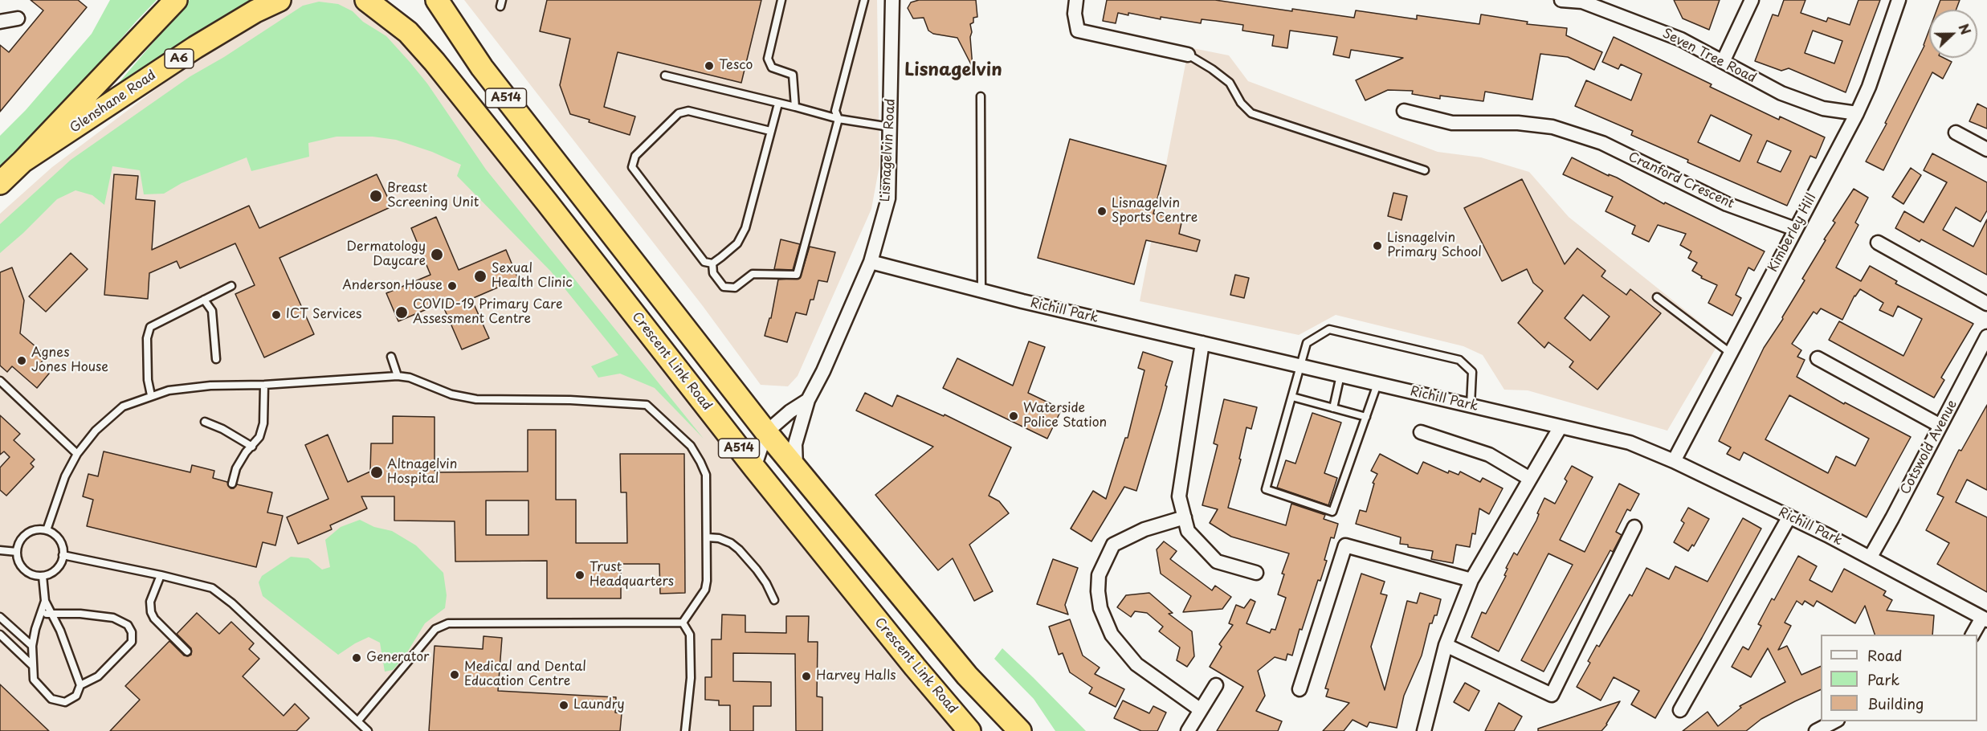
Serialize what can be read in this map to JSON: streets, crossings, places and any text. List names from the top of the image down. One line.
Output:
{"streets":{"highway":["A6","A514","Glenshane Road","Crescent Link Road"],"street":["Seven Tree Road","Lisnagelvin Road","Cranford Crescent","Kimberley Hill","Richill Park","Cotswold Avenue"]},"crossings":[["Seven Tree Road","Kimberley Hill"],["A514","Lisnagelvin Road"],["Lisnagelvin Road","Richill Park"],["Cranford Crescent","Kimberley Hill"],["Kimberley Hill","Richill Park"],["Richill Park","Cotswold Avenue"]],"districts":["Lisnagelvin"],"places":["Tesco","Breast Screening Unit","Lisnagelvin Sports Centre","Lisnagelvin Primary School","Dermatology Daycare","Sexual Health Clinic","Anderson House","COVID-19 Primary Care Assessment Centre","ICT Services","Agnes Jones House","Waterside Police Station","Altnagelvin Hospital","Trust Headquarters","Generator","Medical and Dental Education Centre","Harvey Halls","Laundry"],"legend":["Road","Park","Building"],"north":"right"}
